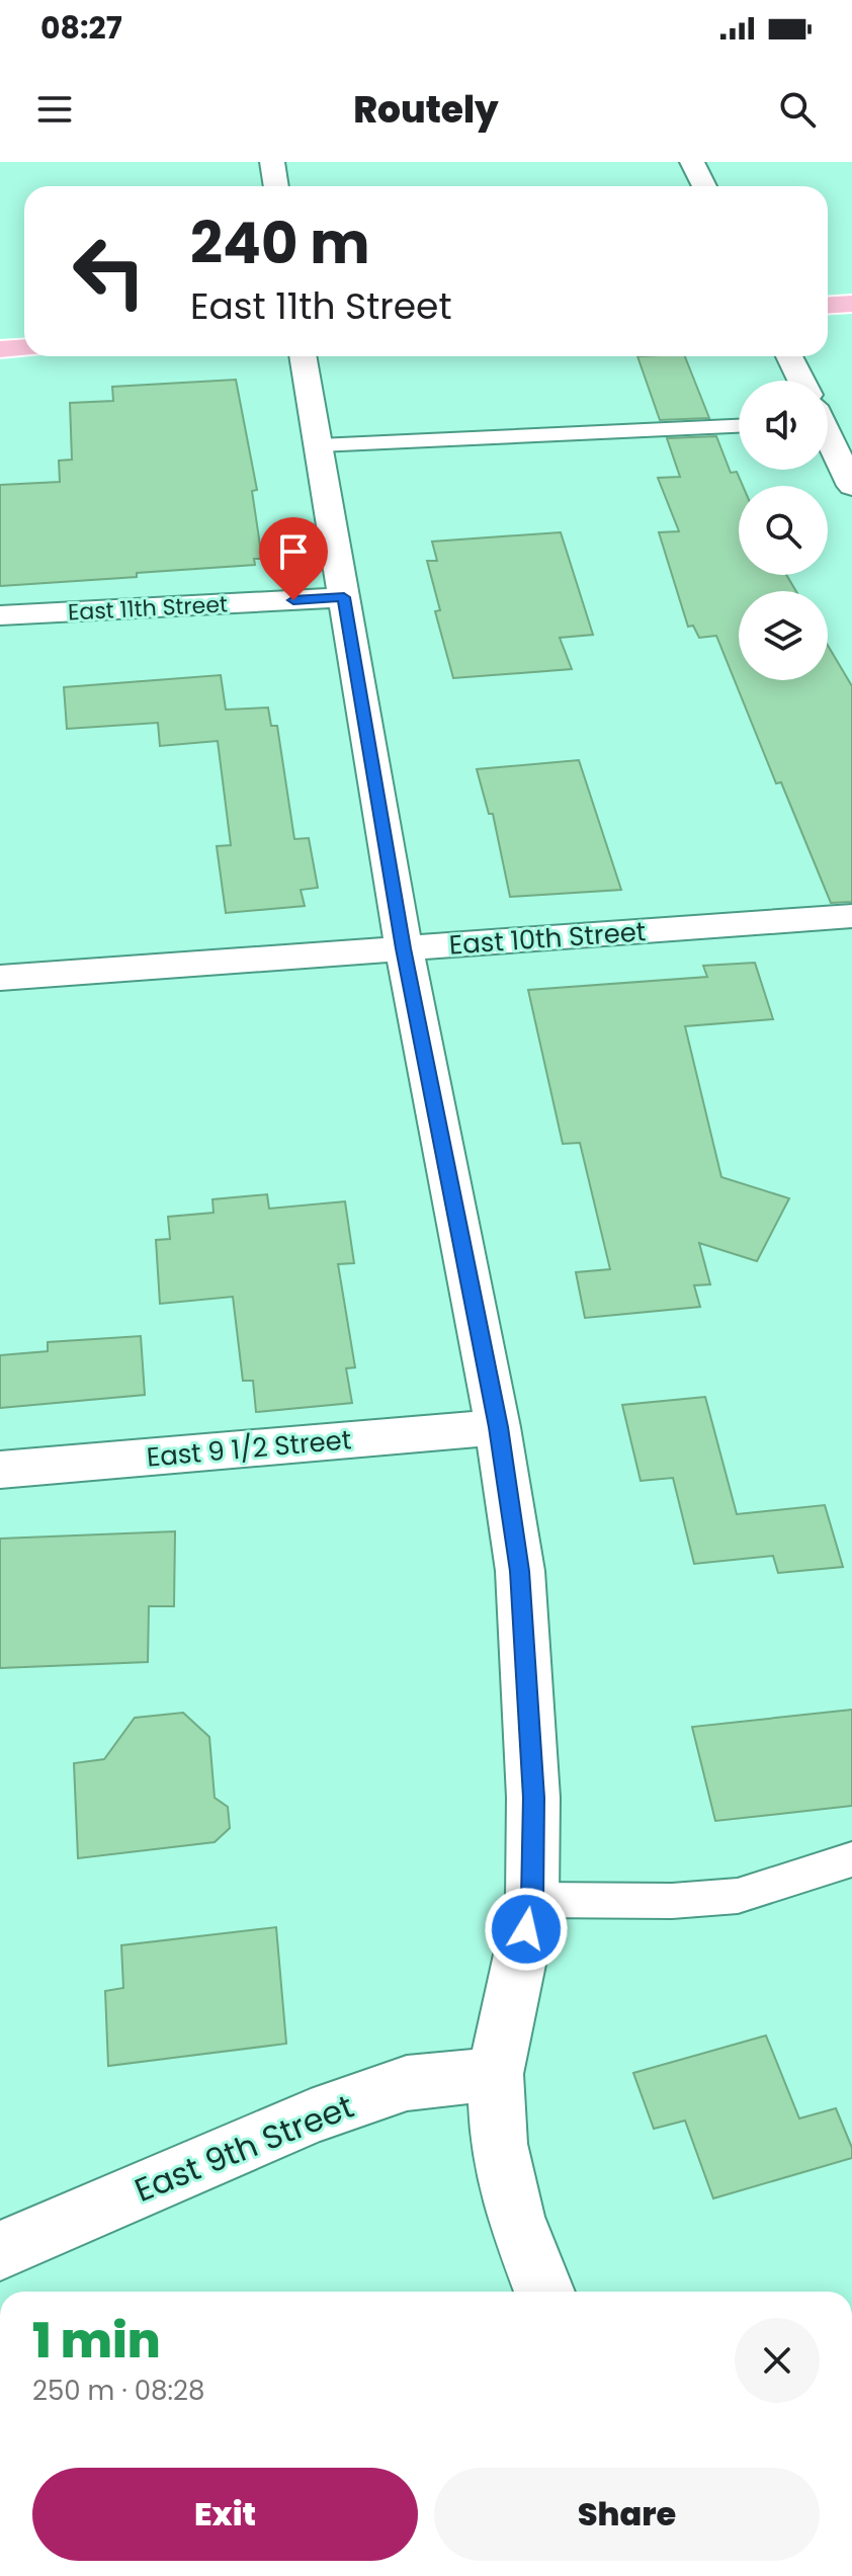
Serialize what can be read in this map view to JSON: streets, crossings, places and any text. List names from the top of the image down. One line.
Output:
{"streets":{"street":["East 11th Street","East 10th Street","East 9 1/2 Street","East 9th Street"]},"page":{"status":"08:27","header":"Routely","turn":["240 m","East 11th Street"],"heading":["1 min","250 m · 08:28"],"buttons":["Exit","Share"]}}
